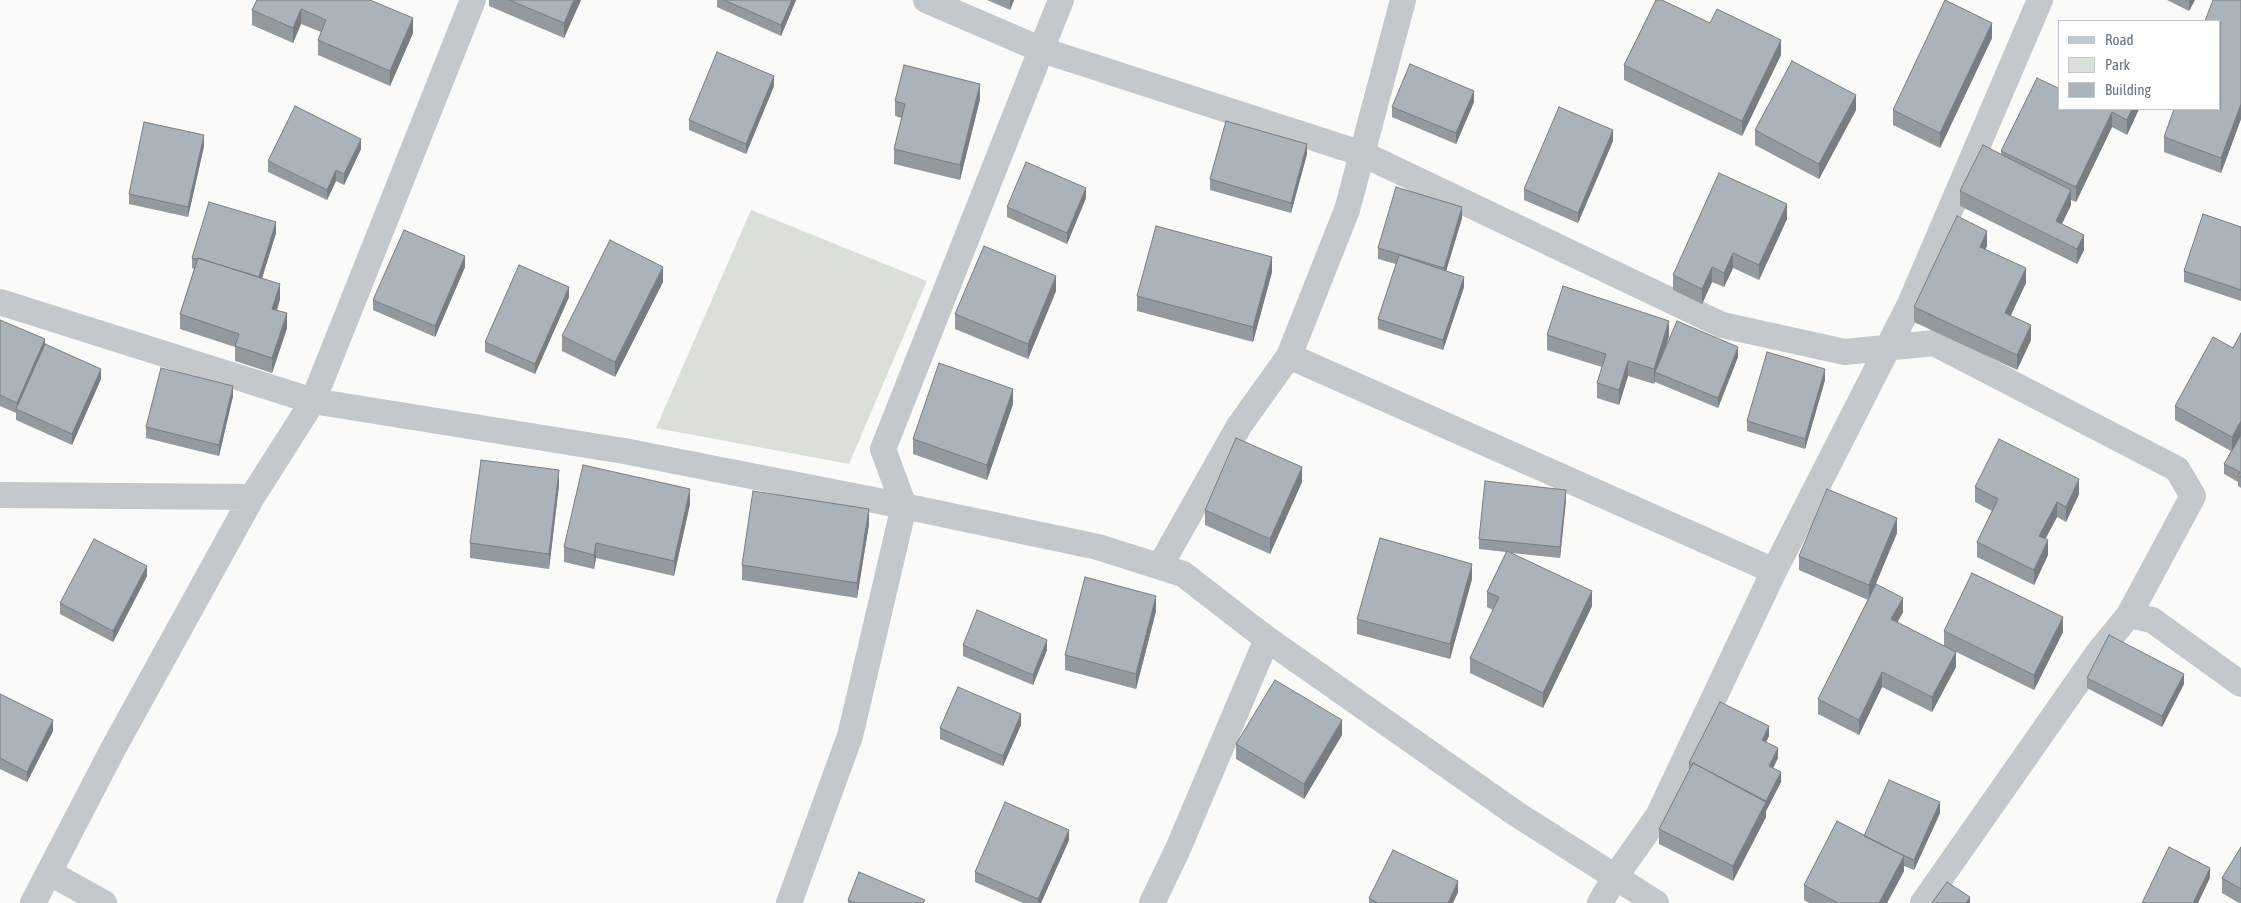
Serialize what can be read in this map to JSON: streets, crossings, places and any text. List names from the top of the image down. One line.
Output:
{"legend":["Road","Park","Building"]}
